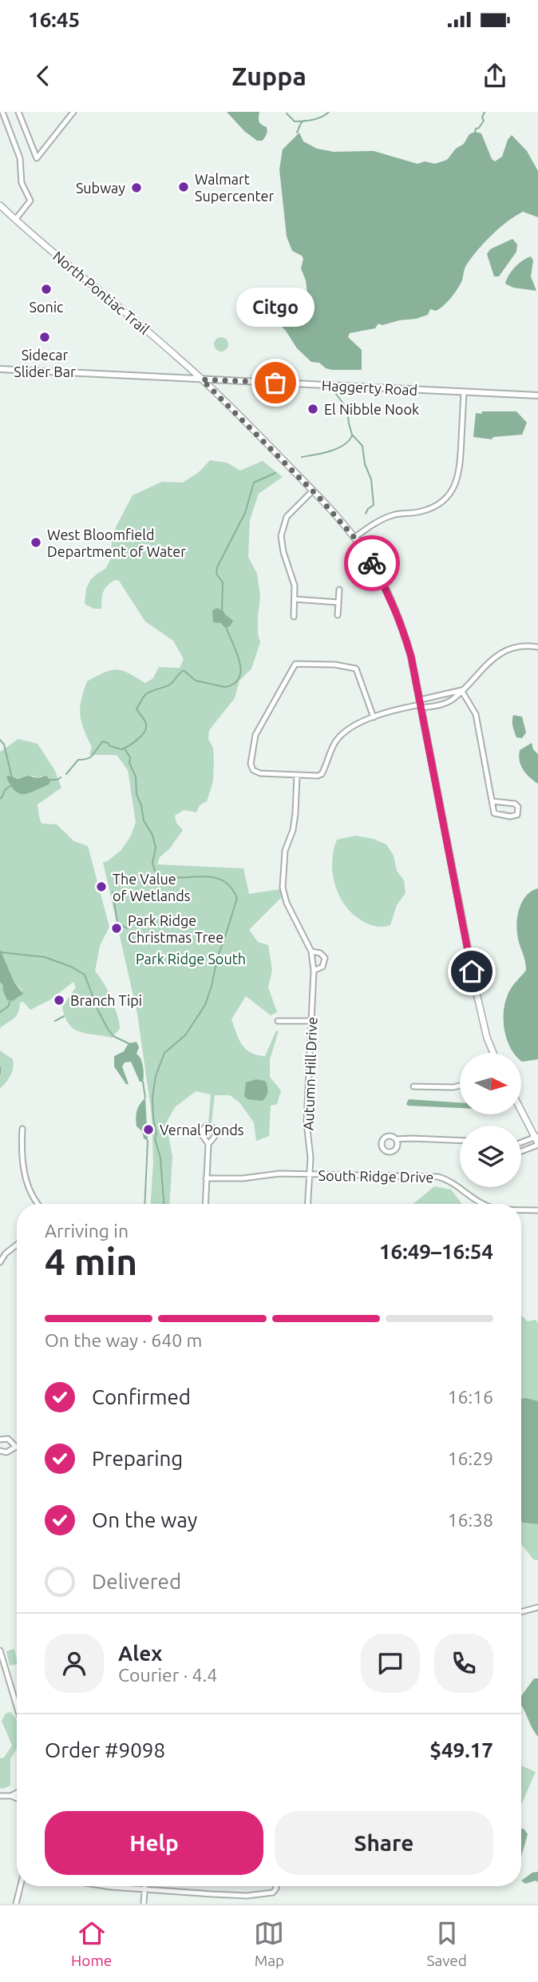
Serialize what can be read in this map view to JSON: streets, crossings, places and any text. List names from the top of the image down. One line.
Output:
{"streets":{"main road":["North Pontiac Trail"],"street":["Haggerty Road","Autumn Hill Drive","South Ridge Drive"]},"crossings":[["North Pontiac Trail","Haggerty Road"],["Autumn Hill Drive","South Ridge Drive"]],"parks":["Park Ridge South"],"places":["Walmart Supercenter","Subway","Sonic","Sidecar Slider Bar","Citgo","El Nibble Nook","West Bloomfield Department of Water","The Value of Wetlands","Park Ridge Christmas Tree","Branch Tipi","Vernal Ponds"],"north":"right","page":{"status":"16:45","header":"Zuppa","bubble":"Citgo","heading":["4 min","Arriving in","16:49–16:54"],"panel":["Alex","Courier · 4.4","Order #9098","$49.17"],"bar":"On the way · 640 m","list":[["Confirmed","16:16"],["Preparing","16:29"],["On the way","16:38"],"Delivered"],"buttons":["Help","Share"],"tabs":["Home","Map","Saved"]}}
